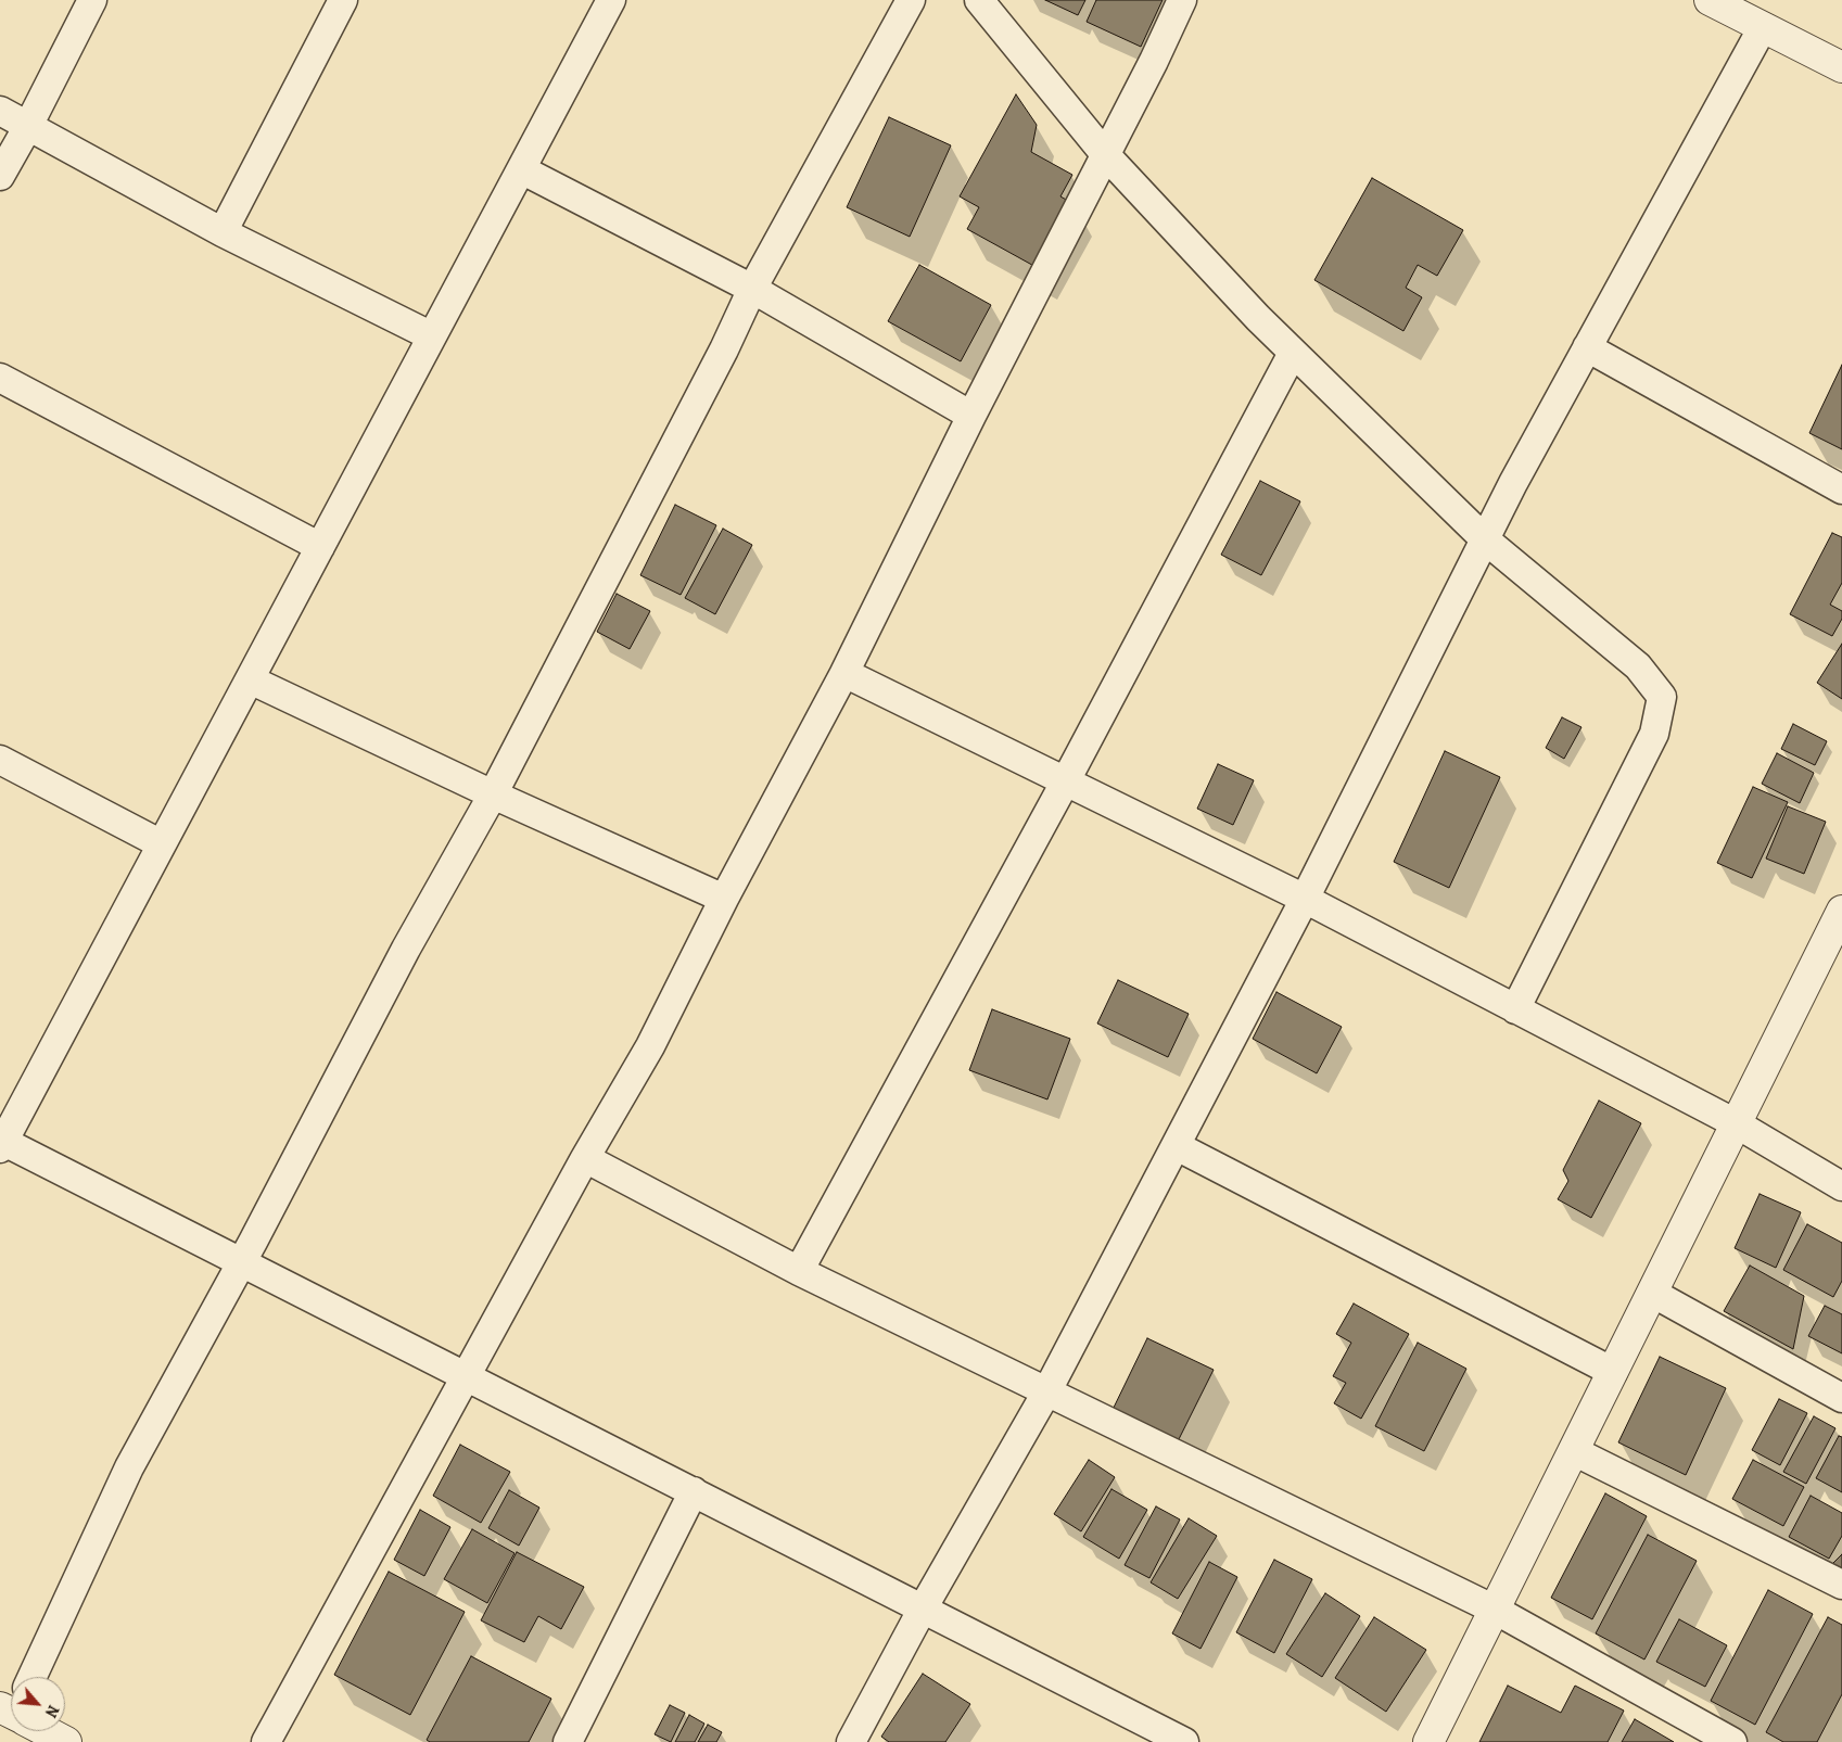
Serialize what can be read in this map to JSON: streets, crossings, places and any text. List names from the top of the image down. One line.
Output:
{"north":"bottom right"}
